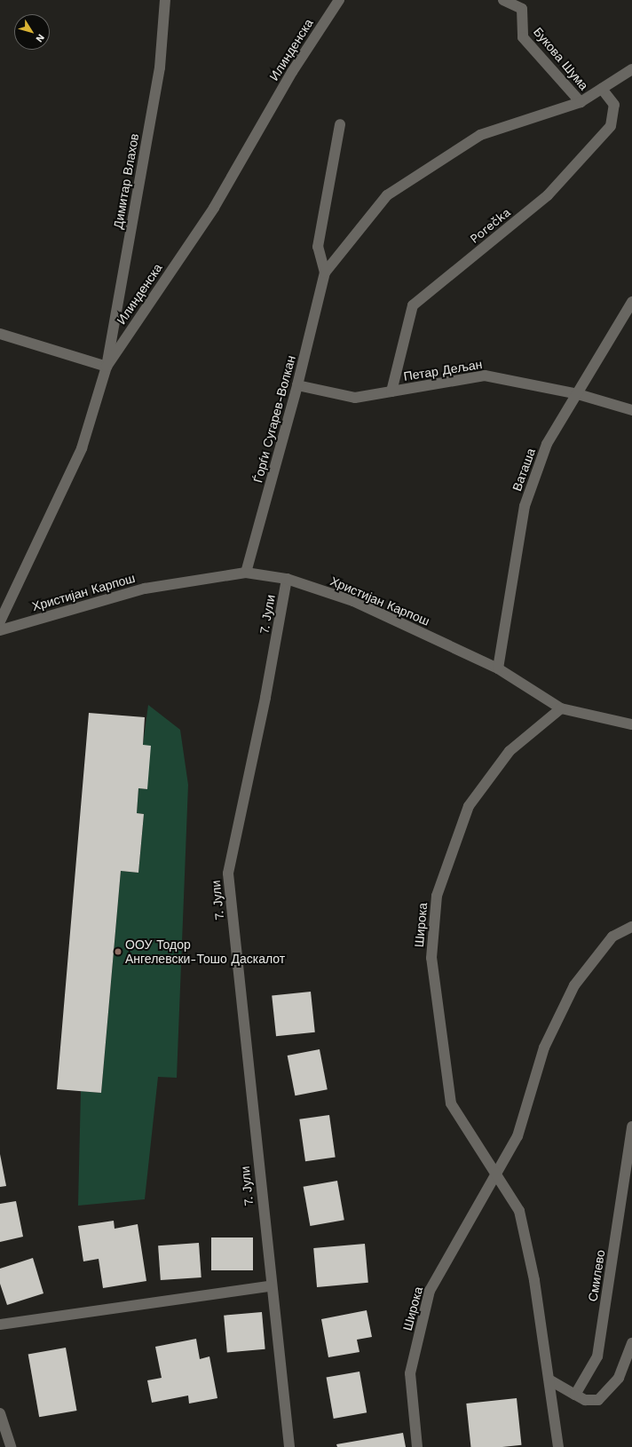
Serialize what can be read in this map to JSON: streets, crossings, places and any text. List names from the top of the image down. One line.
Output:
{"streets":{"street":["Илинденска","Букова Шума","Димитар Влахов","Porečka","Петар Дељан","Ѓорѓи Сугарев-Волкан","Ваташа","Христијан Карпош","7. Јули","Широка","Смилево"]},"crossings":[["Илинденска","Димитар Влахов"],["Букова Шума","Ѓорѓи Сугарев-Волкан"],["Porečka","Петар Дељан"],["Porečka","Ѓорѓи Сугарев-Волкан"],["Петар Дељан","Ѓорѓи Сугарев-Волкан"],["Петар Дељан","Ваташа"],["Ѓорѓи Сугарев-Волкан","Христијан Карпош"],["Ваташа","Христијан Карпош"],["Христијан Карпош","7. Јули"],["Христијан Карпош","Широка"]],"places":["ООУ Тодор Ангелевски-Тошо Даскалот"],"north":"bottom right"}
